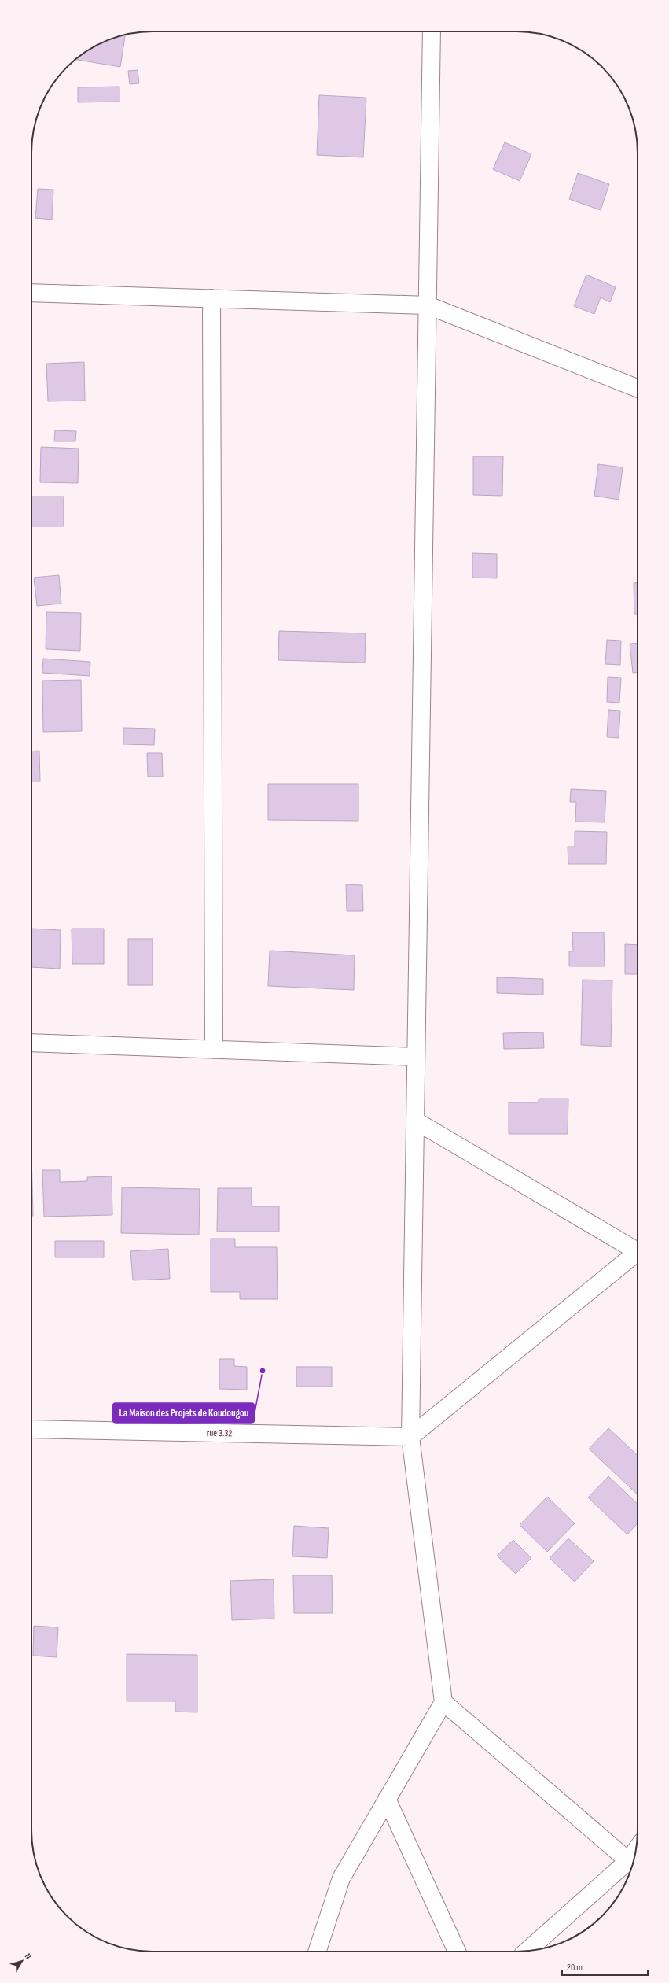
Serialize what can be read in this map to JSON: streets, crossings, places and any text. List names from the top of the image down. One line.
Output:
{"streets":{"street":["rue 3.32"]},"places":["La Maison des Projets de Koudougou"],"scale_bar":"20 m","north":"top right"}
